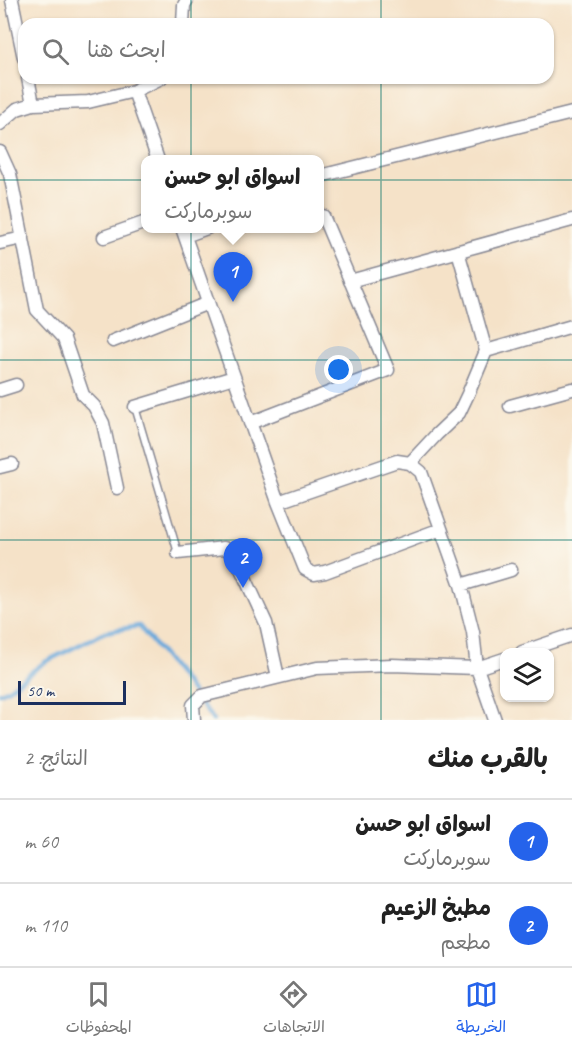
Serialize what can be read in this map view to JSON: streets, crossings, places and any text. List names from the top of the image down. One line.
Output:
{"scale_bar":"50 m","page":{"search":"ابحث هنا","popup":["اسواق ابو حسن","سوبرماركت"],"pins":["1","2"],"scale":"50 m","heading":["بالقرب منك","النتائج: 2"],"list":[{"mark":"1","name":"اسواق ابو حسن","note":"سوبرماركت","value":"60 m"},{"mark":"2","name":"مطبخ الزعيم","note":"مطعم","value":"110 m"}],"nav":["الخريطة","الاتجاهات","المحفوظات"]}}
